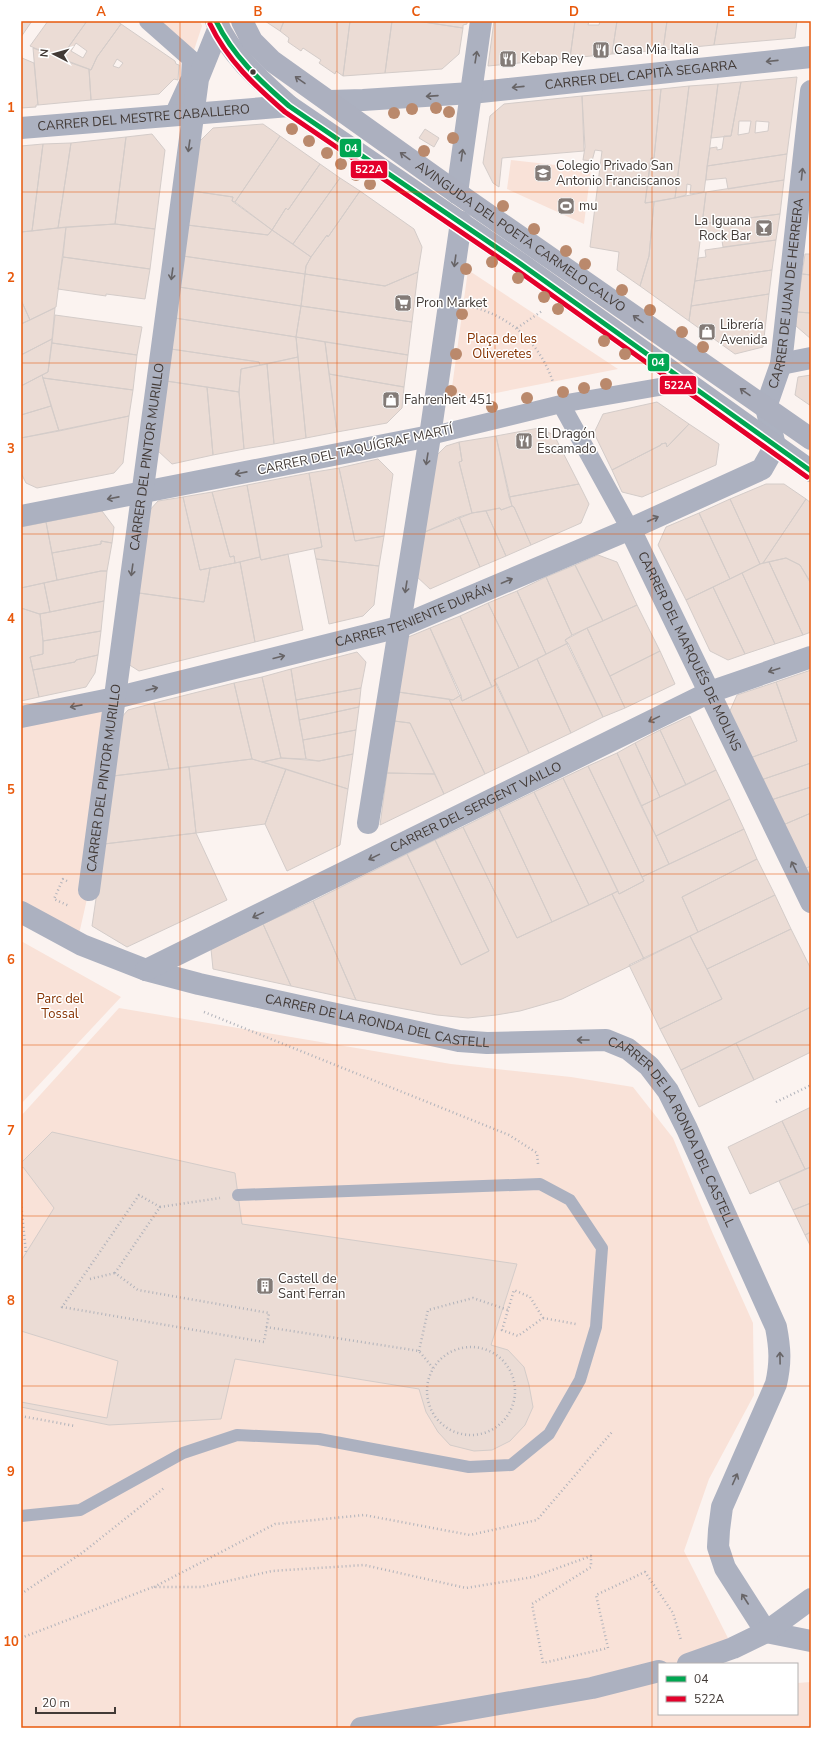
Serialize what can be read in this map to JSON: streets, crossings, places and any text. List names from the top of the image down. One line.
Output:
{"streets":{"main road":["AVINGUDA DEL POETA CARMELO CALVO"],"street":["CARRER DEL CAPITÀ SEGARRA","CARRER DEL MESTRE CABALLERO","CARRER DE JUAN DE HERRERA","CARRER DEL TAQUÍGRAF MARTÍ","CARRER DEL PINTOR MURILLO","CARRER TENIENTE DURÁN","CARRER DEL MARQUÉS DE MOLINS","CARRER DEL SERGENT VAILLO","CARRER DE LA RONDA DEL CASTELL"]},"crossings":[["CARRER DEL CAPITÀ SEGARRA","AVINGUDA DEL POETA CARMELO CALVO"],["CARRER DEL MESTRE CABALLERO","AVINGUDA DEL POETA CARMELO CALVO"],["CARRER DEL MESTRE CABALLERO","CARRER DEL PINTOR MURILLO"],["AVINGUDA DEL POETA CARMELO CALVO","CARRER DE JUAN DE HERRERA"],["AVINGUDA DEL POETA CARMELO CALVO","CARRER DEL TAQUÍGRAF MARTÍ"],["AVINGUDA DEL POETA CARMELO CALVO","CARRER DEL PINTOR MURILLO"],["AVINGUDA DEL POETA CARMELO CALVO","CARRER TENIENTE DURÁN"],["CARRER DE JUAN DE HERRERA","CARRER TENIENTE DURÁN"],["CARRER DEL TAQUÍGRAF MARTÍ","CARRER DEL PINTOR MURILLO"],["CARRER DEL TAQUÍGRAF MARTÍ","CARRER DEL MARQUÉS DE MOLINS"],["CARRER DEL PINTOR MURILLO","CARRER TENIENTE DURÁN"],["CARRER TENIENTE DURÁN","CARRER DEL MARQUÉS DE MOLINS"],["CARRER DEL MARQUÉS DE MOLINS","CARRER DEL SERGENT VAILLO"],["CARRER DEL SERGENT VAILLO","CARRER DE LA RONDA DEL CASTELL"]],"one_way":["CARRER DEL CAPITÀ SEGARRA","CARRER DE JUAN DE HERRERA","CARRER DEL TAQUÍGRAF MARTÍ","CARRER DEL PINTOR MURILLO","CARRER DEL MARQUÉS DE MOLINS","CARRER DEL SERGENT VAILLO"],"parks":["Plaça de les Oliveretes","Parc del Tossal"],"places":{"restaurant":["Casa Mia Italia","Kebap Rey","El Dragón Escamado"],"school or university":["Colegio Privado San Antonio Franciscanos"],"sports":["mu"],"bar":["La Iguana Rock Bar"],"supermarket":["Pron Market"],"shop":["Librería Avenida","Fahrenheit 451"],"building":["Castell de Sant Ferran"]},"lines":["transit line 04","transit line 522A"],"legend":["04","522A"],"scale_bar":"20 m","north":"left","grid":{"columns":["A","B","C","D","E"],"rows":["1","2","3","4","5","6","7","8","9","10"]}}
